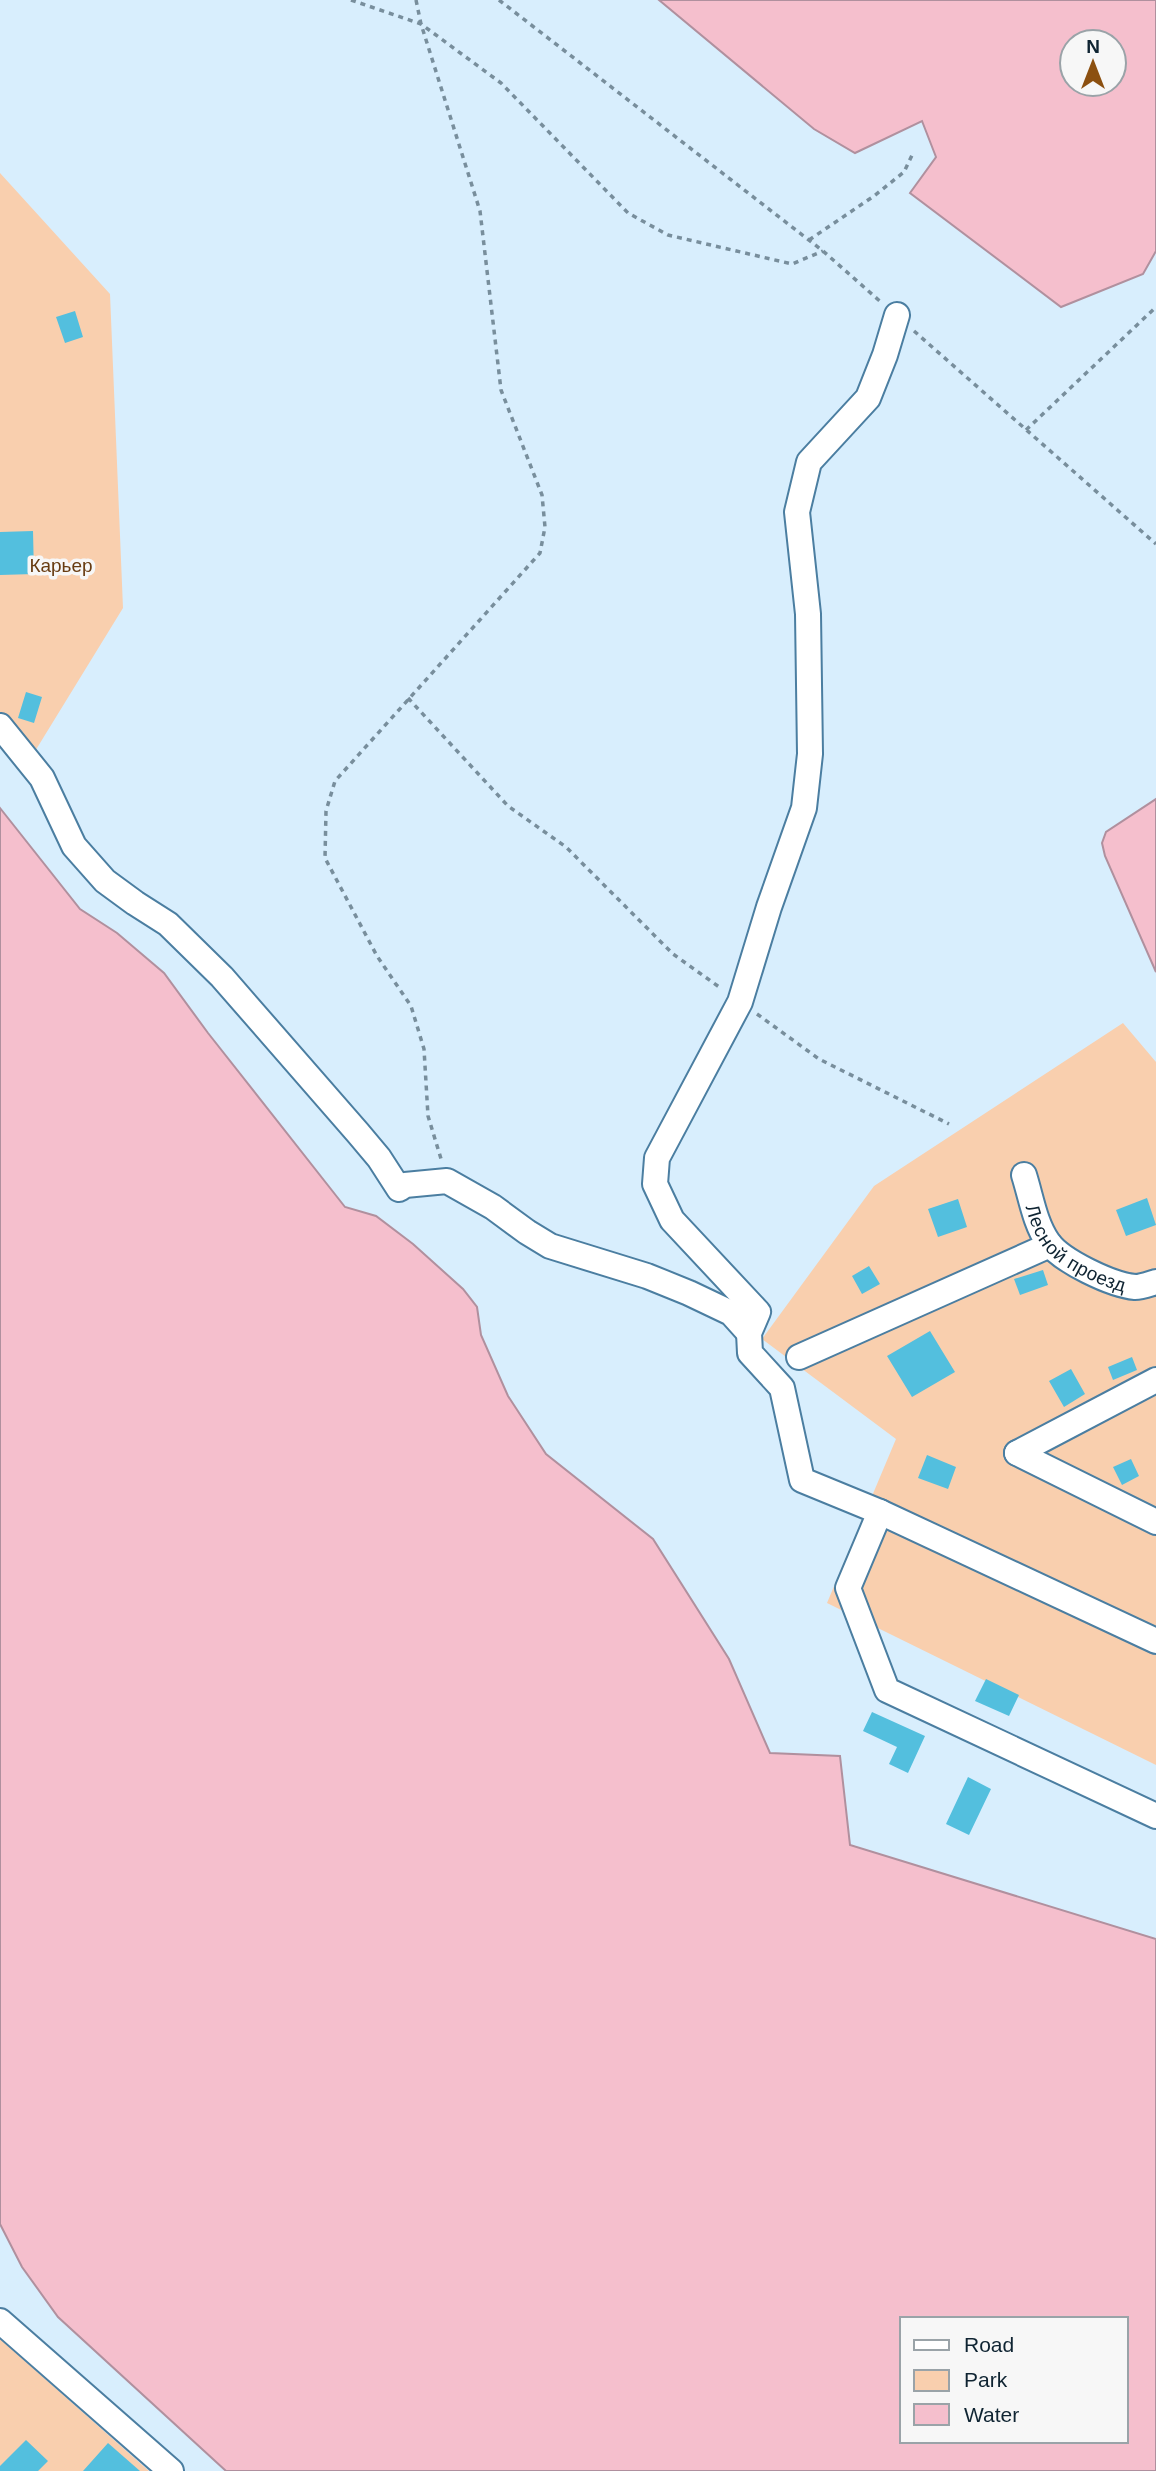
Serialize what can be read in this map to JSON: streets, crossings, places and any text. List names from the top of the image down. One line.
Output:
{"streets":{"street":["Лесной проезд"]},"parks":["Карьер"],"legend":["Road","Park","Water"],"north":"top"}
